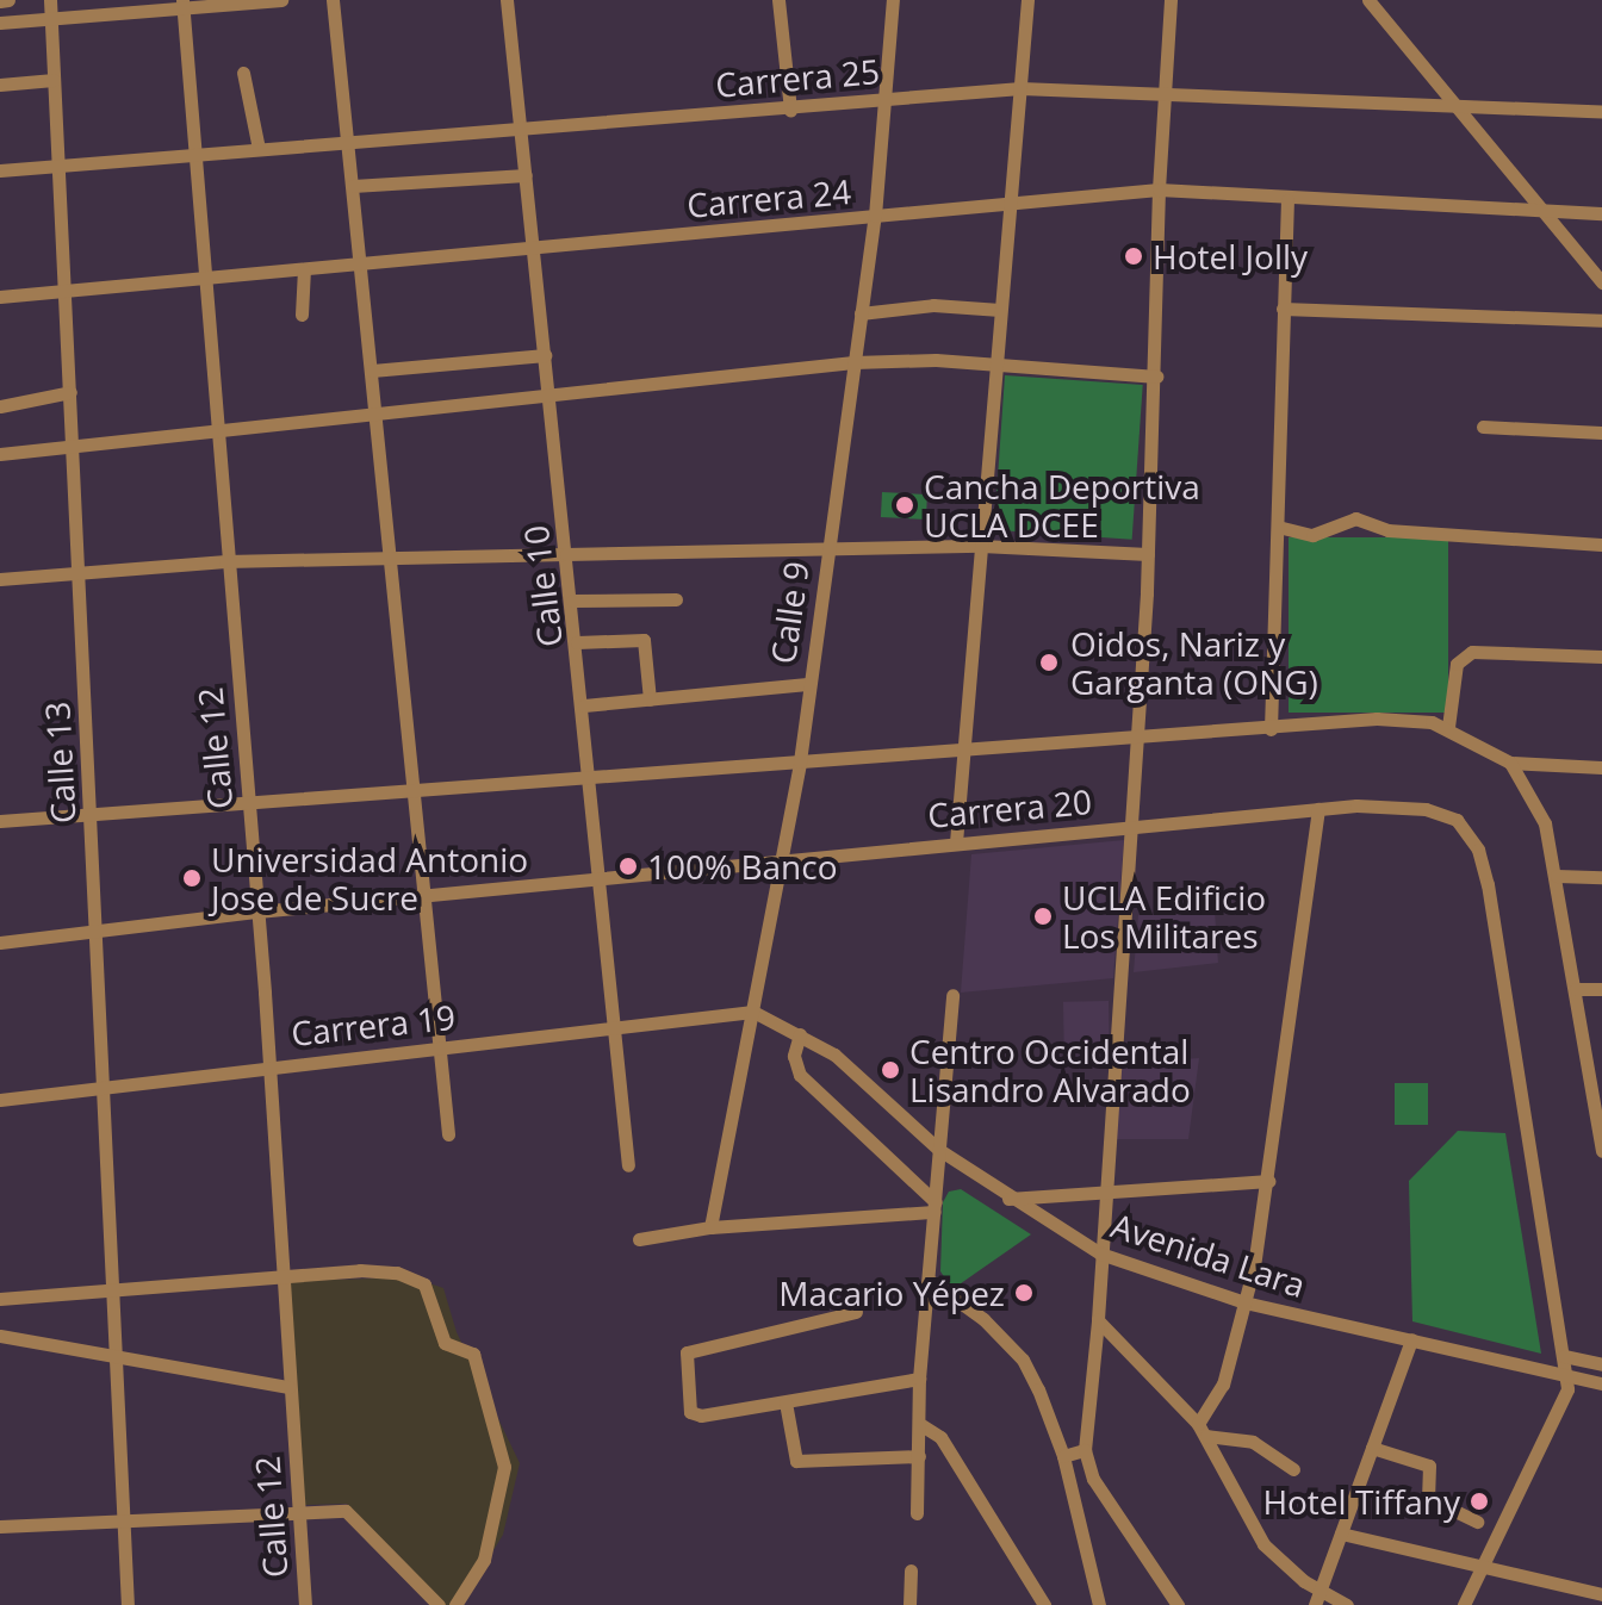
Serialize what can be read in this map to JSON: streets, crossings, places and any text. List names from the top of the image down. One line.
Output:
{"streets":{"street":["Carrera 25","Carrera 24","Calle 10","Calle 9","Calle 12","Calle 13","Carrera 20","Carrera 19","Avenida Lara"]},"crossings":[["Carrera 25","Calle 10"],["Carrera 25","Calle 9"],["Carrera 25","Calle 12"],["Carrera 25","Calle 13"],["Carrera 24","Calle 10"],["Carrera 24","Calle 9"],["Carrera 24","Calle 12"],["Carrera 24","Calle 13"],["Calle 10","Carrera 20"],["Calle 10","Carrera 19"],["Calle 9","Carrera 20"],["Calle 9","Carrera 19"],["Calle 9","Avenida Lara"],["Calle 12","Carrera 20"],["Calle 12","Carrera 19"],["Calle 13","Carrera 20"],["Calle 13","Carrera 19"],["Carrera 20","Avenida Lara"],["Carrera 19","Avenida Lara"]],"places":["Hotel Jolly","Cancha Deportiva UCLA DCEE","Oidos, Nariz y Garganta (ONG)","100% Banco","Universidad Antonio Jose de Sucre","UCLA Edificio Los Militares","Centro Occidental Lisandro Alvarado","Macario Yépez","Hotel Tiffany"]}
